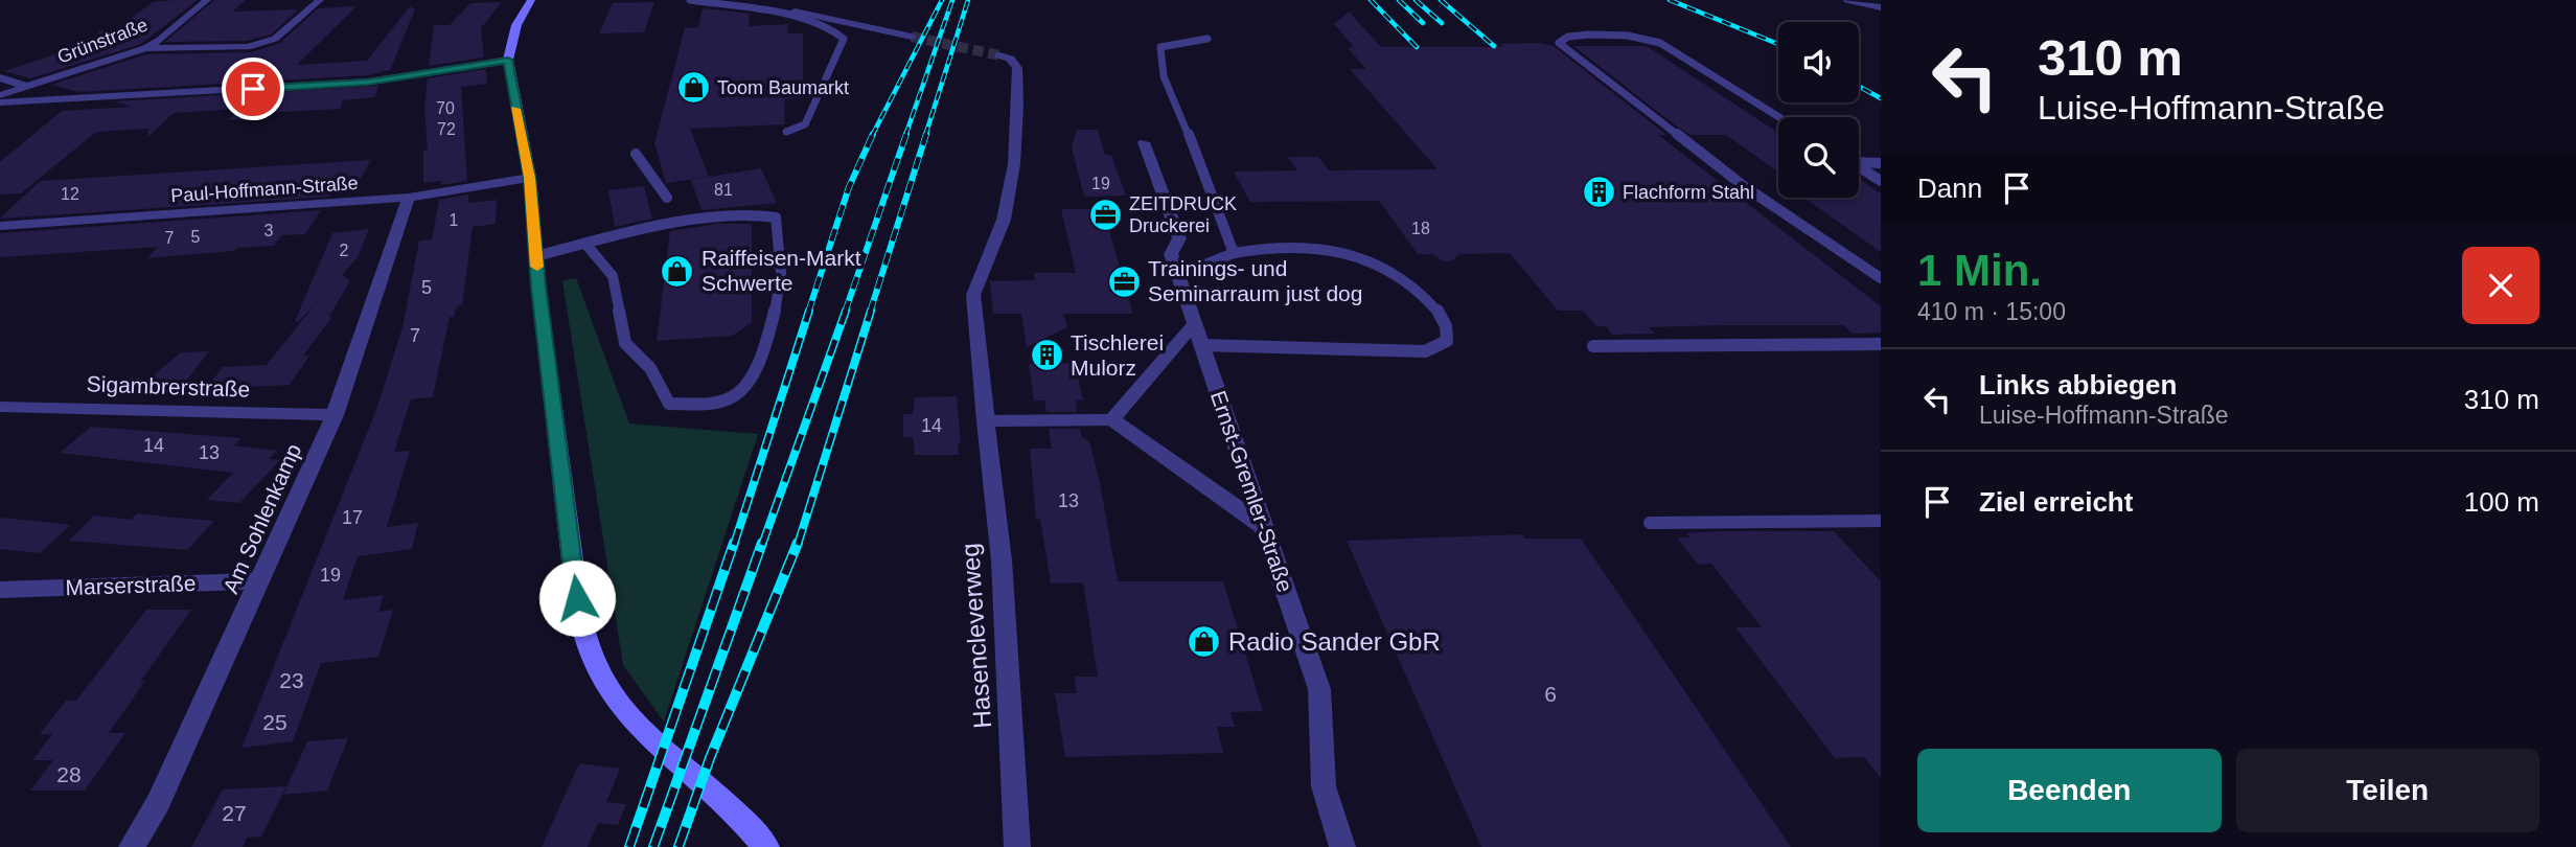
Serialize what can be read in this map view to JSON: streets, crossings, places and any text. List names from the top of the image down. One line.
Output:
{"streets":{"street":["Grünstraße","Paul-Hoffmann-Straße","Sigambrerstraße","Ernst-Gremler-Straße","Am Sohlenkamp","Marserstraße","Hasencleverweg"]},"crossings":[["Paul-Hoffmann-Straße","Am Sohlenkamp"],["Sigambrerstraße","Am Sohlenkamp"],["Am Sohlenkamp","Marserstraße"]],"places":{"shop":["Toom Baumarkt","Raiffeisen-Markt Schwerte","Radio Sander GbR"],"building":["Flachform Stahl","Tischlerei Mulorz"],"office":["ZEITDRUCK Druckerei","Trainings- und Seminarraum just dog"]},"house_numbers":["70","72","19","81","12","1","18","3","5","7","2","5","7","14","14","13","13","17","19","23","6","25","28","27"],"page":{"turn":["310 m","Luise-Hoffmann-Straße"],"then":"Dann","heading":["1 Min.","410 m · 15:00"],"list":[{"name":"Links abbiegen","note":"Luise-Hoffmann-Straße","value":"310 m"},{"name":"Ziel erreicht","value":"100 m"}],"buttons":["Beenden","Teilen"]}}
